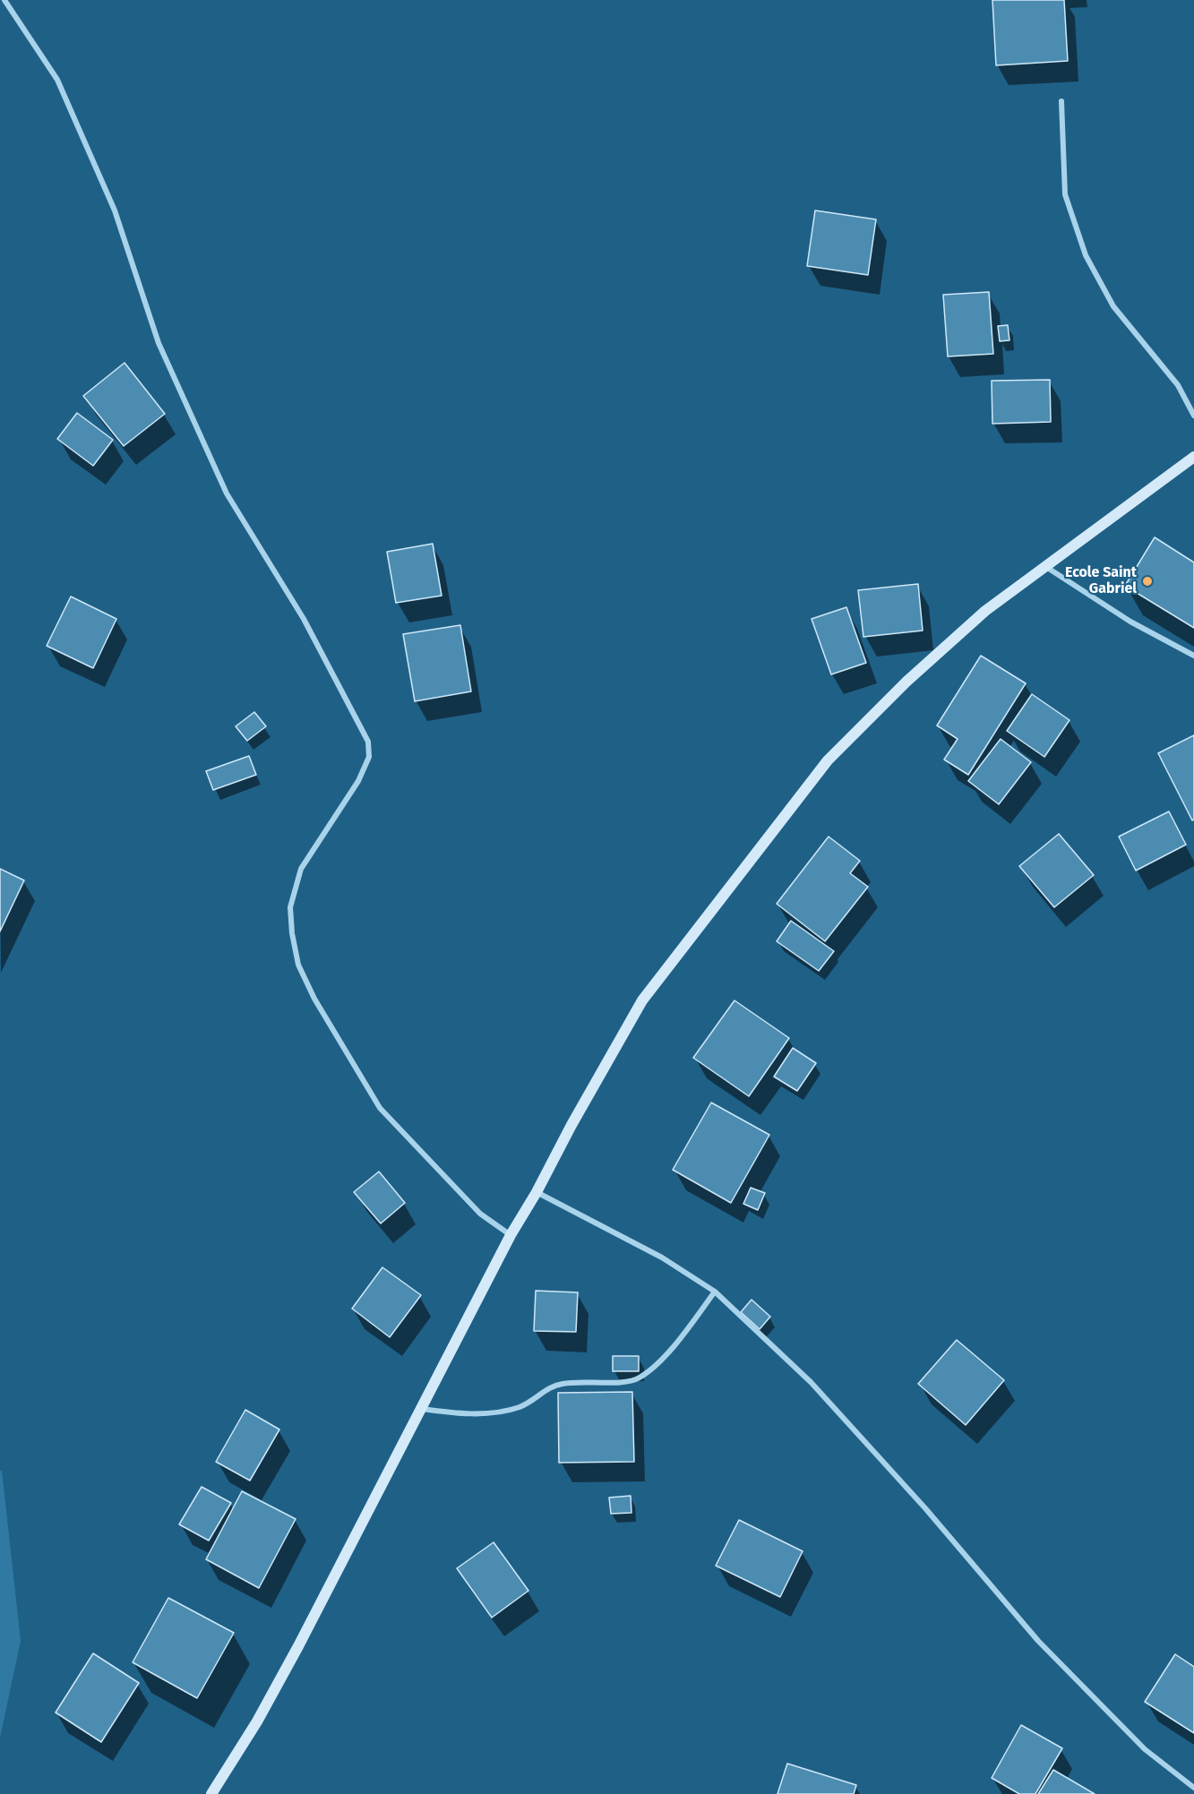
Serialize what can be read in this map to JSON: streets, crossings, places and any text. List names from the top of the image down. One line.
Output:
{"places":["Ecole Saint Gabriel"]}
